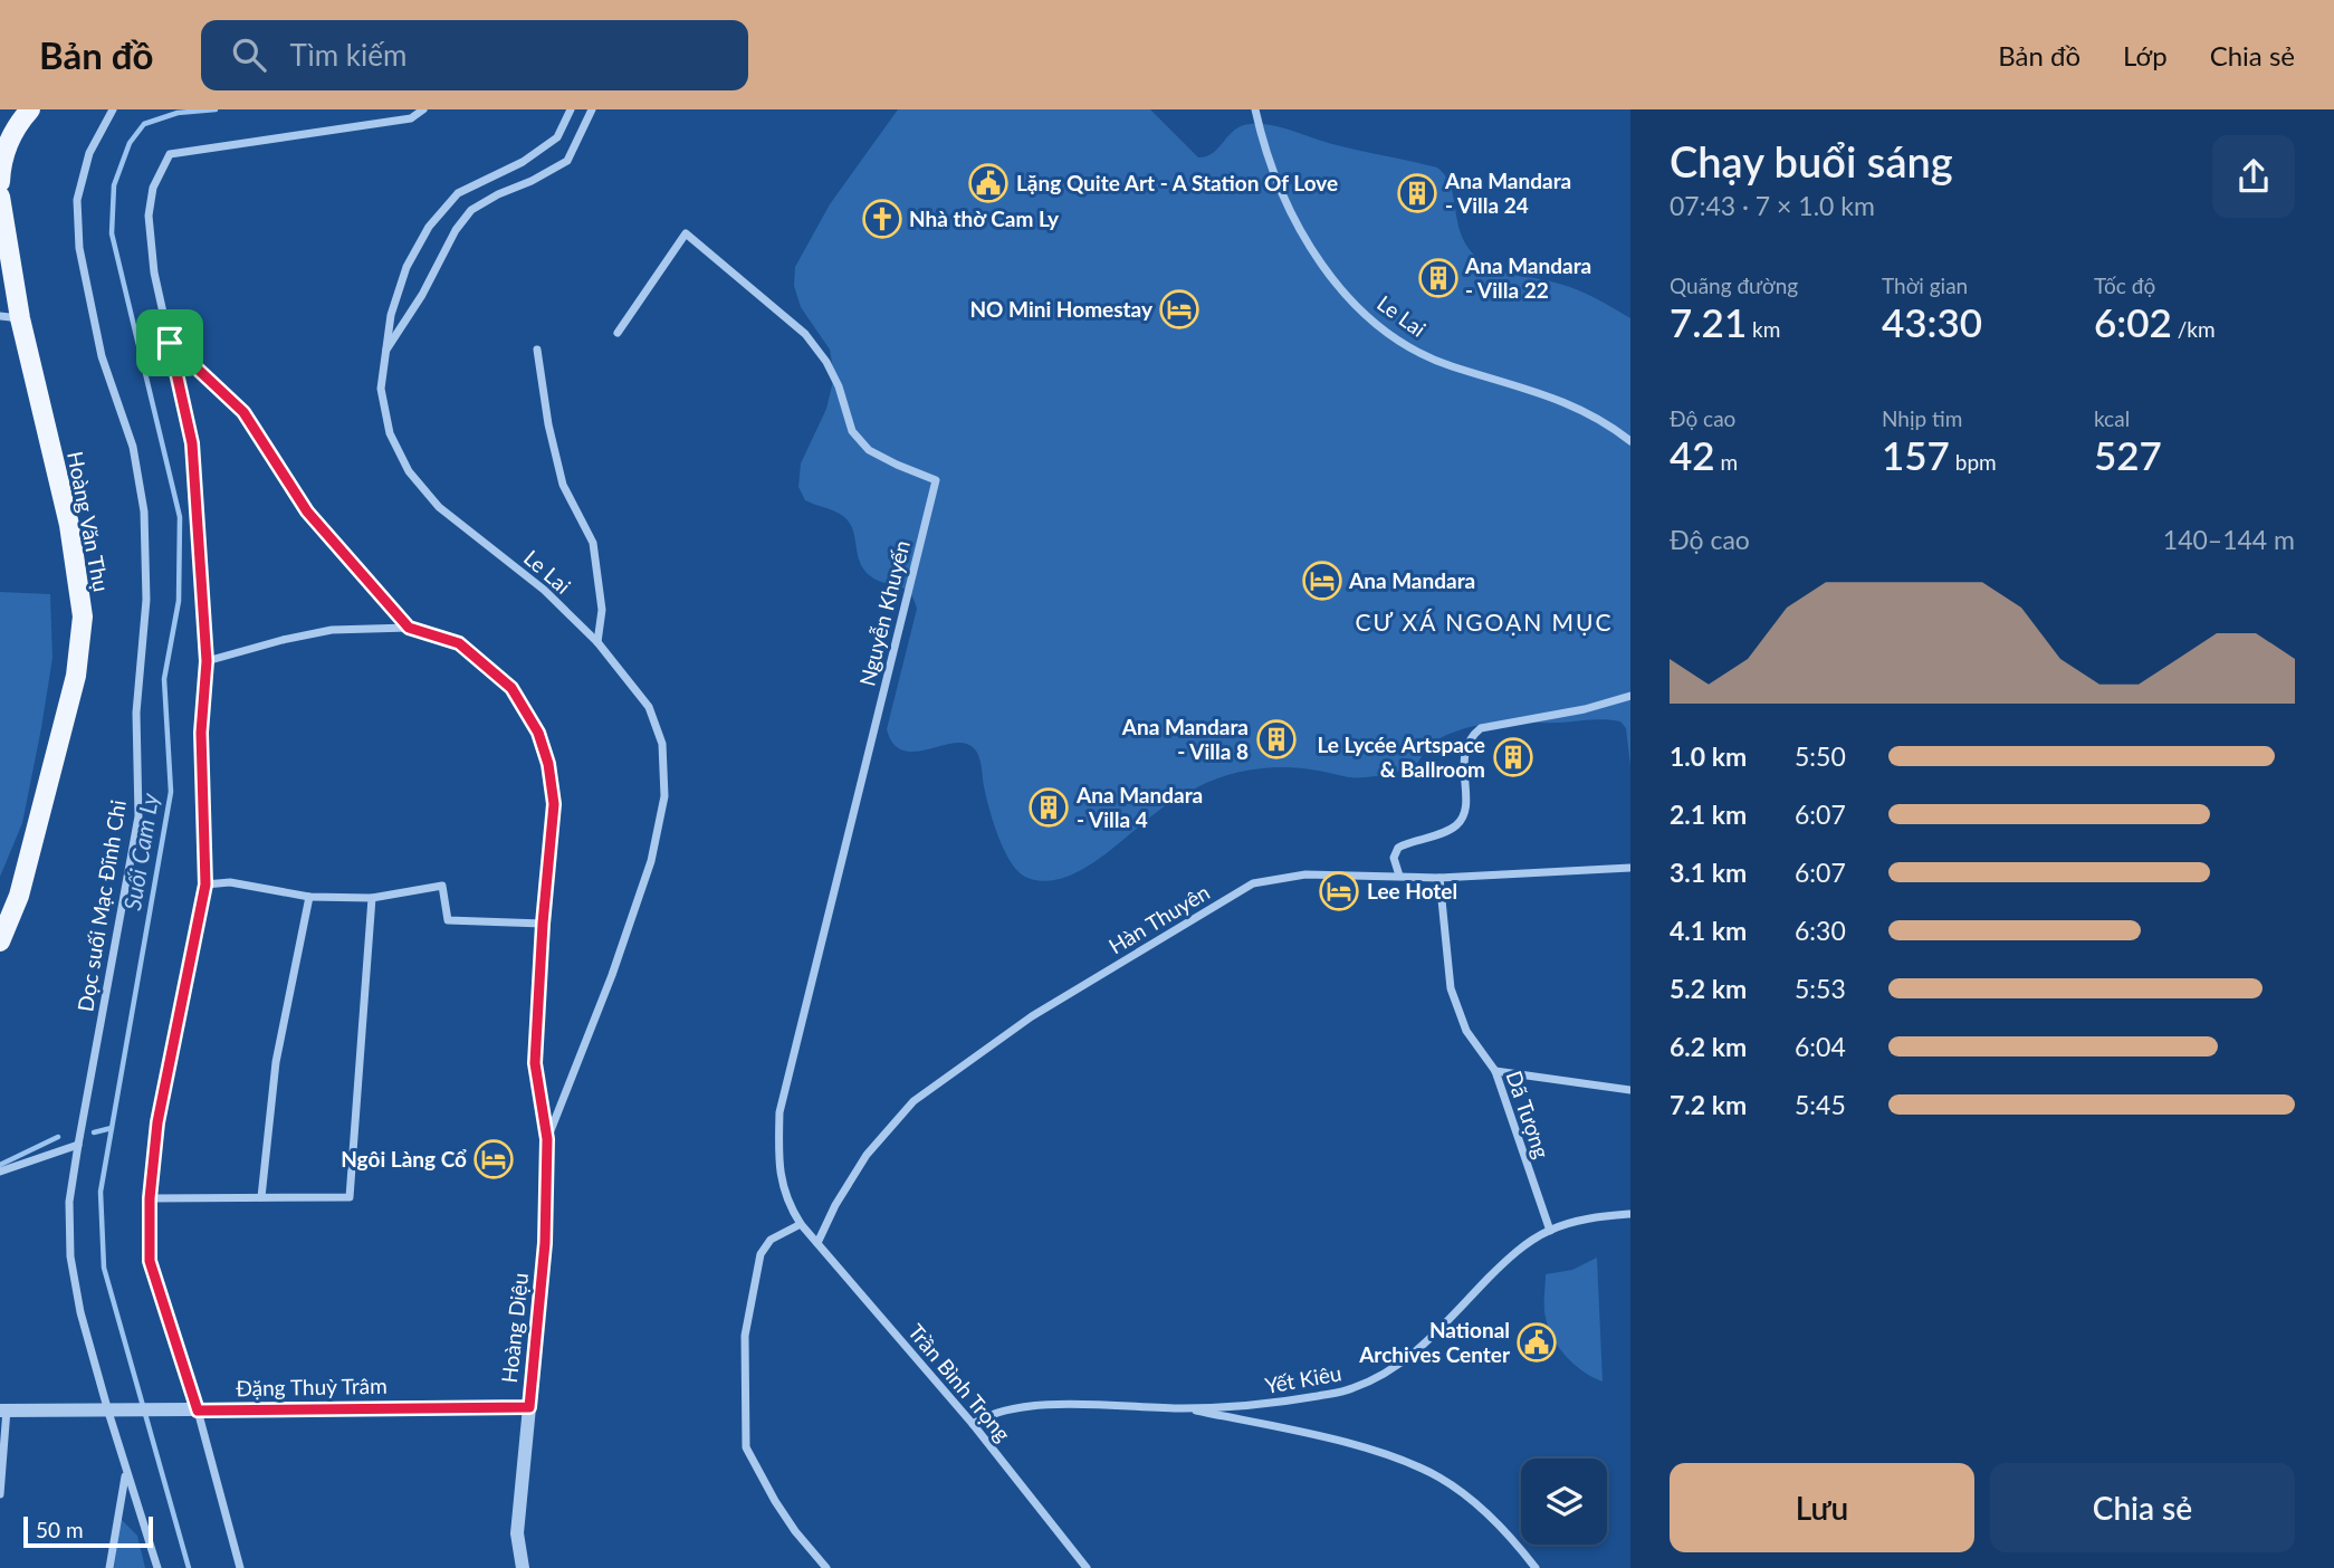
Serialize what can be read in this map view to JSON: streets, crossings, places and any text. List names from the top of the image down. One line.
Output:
{"streets":{"main road":["Hoàng Văn Thụ"],"street":["Le Lai","Nguyễn Khuyến","Dọc suối Mạc Đĩnh Chi","Hàn Thuyên","Dã Tượng","Hoàng Diệu","Yết Kiêu","Trần Bình Trọng","Đặng Thuỳ Trâm"]},"crossings":[["Le Lai","Hoàng Diệu"],["Nguyễn Khuyến","Trần Bình Trọng"],["Dọc suối Mạc Đĩnh Chi","Đặng Thuỳ Trâm"],["Hàn Thuyên","Dã Tượng"],["Hàn Thuyên","Trần Bình Trọng"],["Dã Tượng","Yết Kiêu"],["Hoàng Diệu","Đặng Thuỳ Trâm"],["Yết Kiêu","Trần Bình Trọng"]],"districts":["CƯ XÁ NGOẠN MỤC"],"water":["Suối Cam Ly"],"places":{"public building":["Lặng Quite Art - A Station Of Love","National Archives Center"],"building":["Ana Mandara - Villa 24","Ana Mandara - Villa 22","Ana Mandara - Villa 8","Le Lycée Artspace & Ballroom","Ana Mandara - Villa 4"],"church":["Nhà thờ Cam Ly"],"hotel":["NO Mini Homestay","Ana Mandara","Lee Hotel","Ngôi Làng Cổ"]},"scale_bar":"50 m","page":{"header":"Bản đồ","search":"Tìm kiếm","nav":["Bản đồ","Lớp","Chia sẻ"],"heading":["Chạy buổi sáng","07:43 · 7 × 1.0 km"],"stats":[["Quãng đường","7.21 km"],["Thời gian","43:30"],["Tốc độ","6:02 /km"],["Độ cao","42 m"],["Nhịp tim","157 bpm"],["kcal","527"]],"chart":["Độ cao","140–144 m"],"list":[{"name":"1.0 km","note":"5:50"},{"name":"2.1 km","note":"6:07"},{"name":"3.1 km","note":"6:07"},{"name":"4.1 km","note":"6:30"},{"name":"5.2 km","note":"5:53"},{"name":"6.2 km","note":"6:04"},{"name":"7.2 km","note":"5:45"}],"buttons":["Lưu","Chia sẻ"],"scale":"50 m"}}
